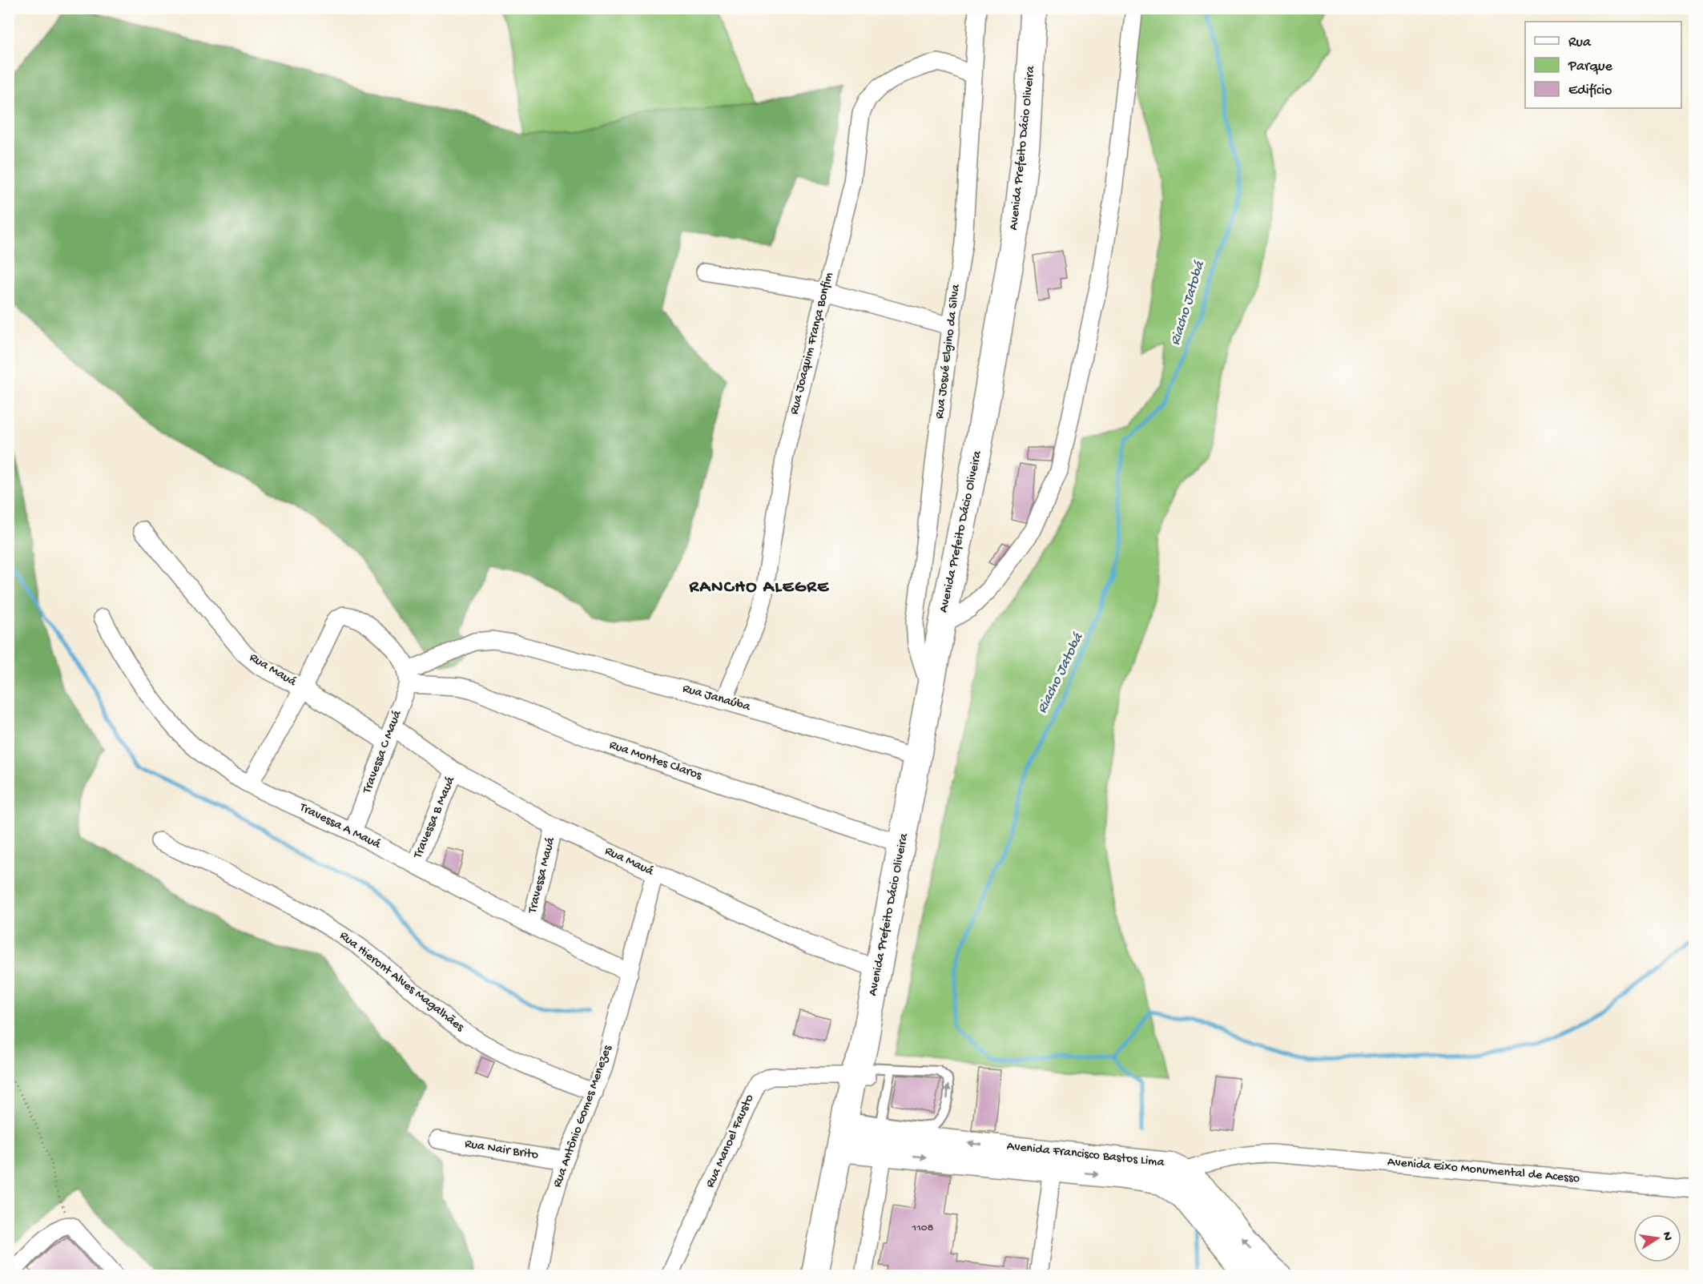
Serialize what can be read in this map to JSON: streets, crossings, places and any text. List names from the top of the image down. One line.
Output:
{"streets":{"main road":["Avenida Prefeito Dácio Oliveira"],"street":["Rua Joaquim França Bonfim","Rua Josué Elgino da Silva","Rua Mauá","Rua Janaúba","Travessa C Mauá","Rua Montes Claros","Travessa B Mauá","Travessa A Mauá","Travessa Mauá","Rua Hieront Alves Magalhães","Rua Antônio Gomes Menezes","Rua Manoel Fausto","Rua Nair Brito","Avenida Francisco Bastos Lima","Avenida Eixo Monumental de Acesso"]},"crossings":[["Avenida Prefeito Dácio Oliveira","Rua Josué Elgino da Silva"],["Avenida Prefeito Dácio Oliveira","Rua Mauá"],["Avenida Prefeito Dácio Oliveira","Rua Janaúba"],["Avenida Prefeito Dácio Oliveira","Rua Montes Claros"],["Avenida Prefeito Dácio Oliveira","Rua Manoel Fausto"],["Avenida Prefeito Dácio Oliveira","Avenida Francisco Bastos Lima"],["Rua Joaquim França Bonfim","Rua Josué Elgino da Silva"],["Rua Joaquim França Bonfim","Rua Janaúba"],["Rua Mauá","Travessa C Mauá"],["Rua Mauá","Travessa B Mauá"],["Rua Mauá","Travessa Mauá"],["Rua Mauá","Rua Antônio Gomes Menezes"],["Rua Janaúba","Travessa C Mauá"],["Rua Janaúba","Rua Montes Claros"],["Travessa C Mauá","Rua Montes Claros"],["Travessa C Mauá","Travessa A Mauá"],["Travessa B Mauá","Travessa A Mauá"],["Travessa A Mauá","Travessa Mauá"],["Travessa A Mauá","Rua Antônio Gomes Menezes"],["Rua Hieront Alves Magalhães","Rua Antônio Gomes Menezes"],["Rua Antônio Gomes Menezes","Rua Nair Brito"],["Avenida Francisco Bastos Lima","Avenida Eixo Monumental de Acesso"]],"districts":["RANCHO ALEGRE"],"water":["Riacho Jatobá"],"house_numbers":["1108"],"legend":["Rua","Parque","Edifício"],"north":"right"}
